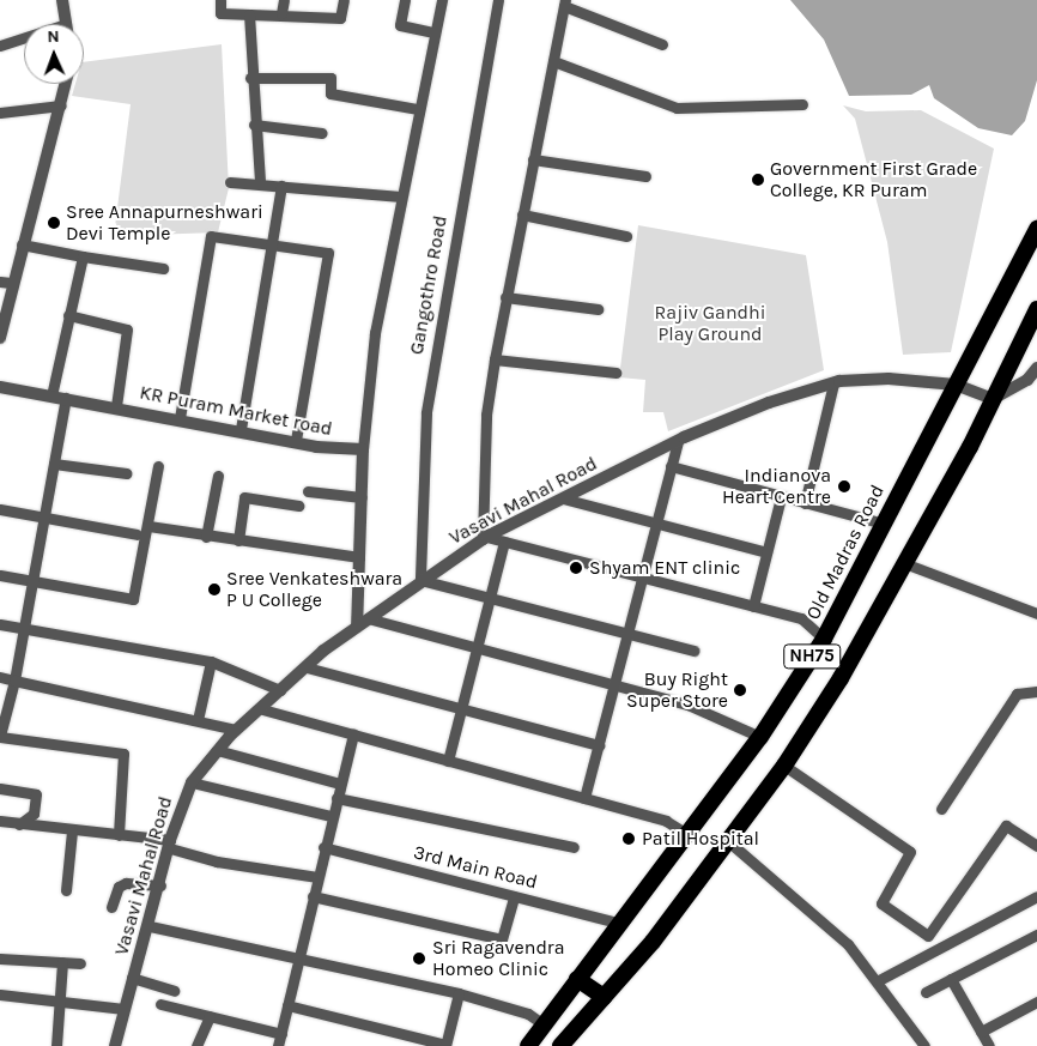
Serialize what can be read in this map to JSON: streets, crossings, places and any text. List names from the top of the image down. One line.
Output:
{"streets":{"highway":["Old Madras Road","NH75"],"street":["Gangothro Road","KR Puram Market road","Vasavi Mahal Road","3rd Main Road"]},"crossings":[["Gangothro Road","Vasavi Mahal Road"],["Vasavi Mahal Road","Old Madras Road"],["Vasavi Mahal Road","NH75"],["Old Madras Road","3rd Main Road"]],"parks":["Rajiv Gandhi Play Ground"],"places":["Government First Grade College, KR Puram","Sree Annapurneshwari Devi Temple","Indianova Heart Centre","Shyam ENT clinic","Sree Venkateshwara P U College","Buy Right Super Store","Patil Hospital","Sri Ragavendra Homeo Clinic"],"north":"top"}
